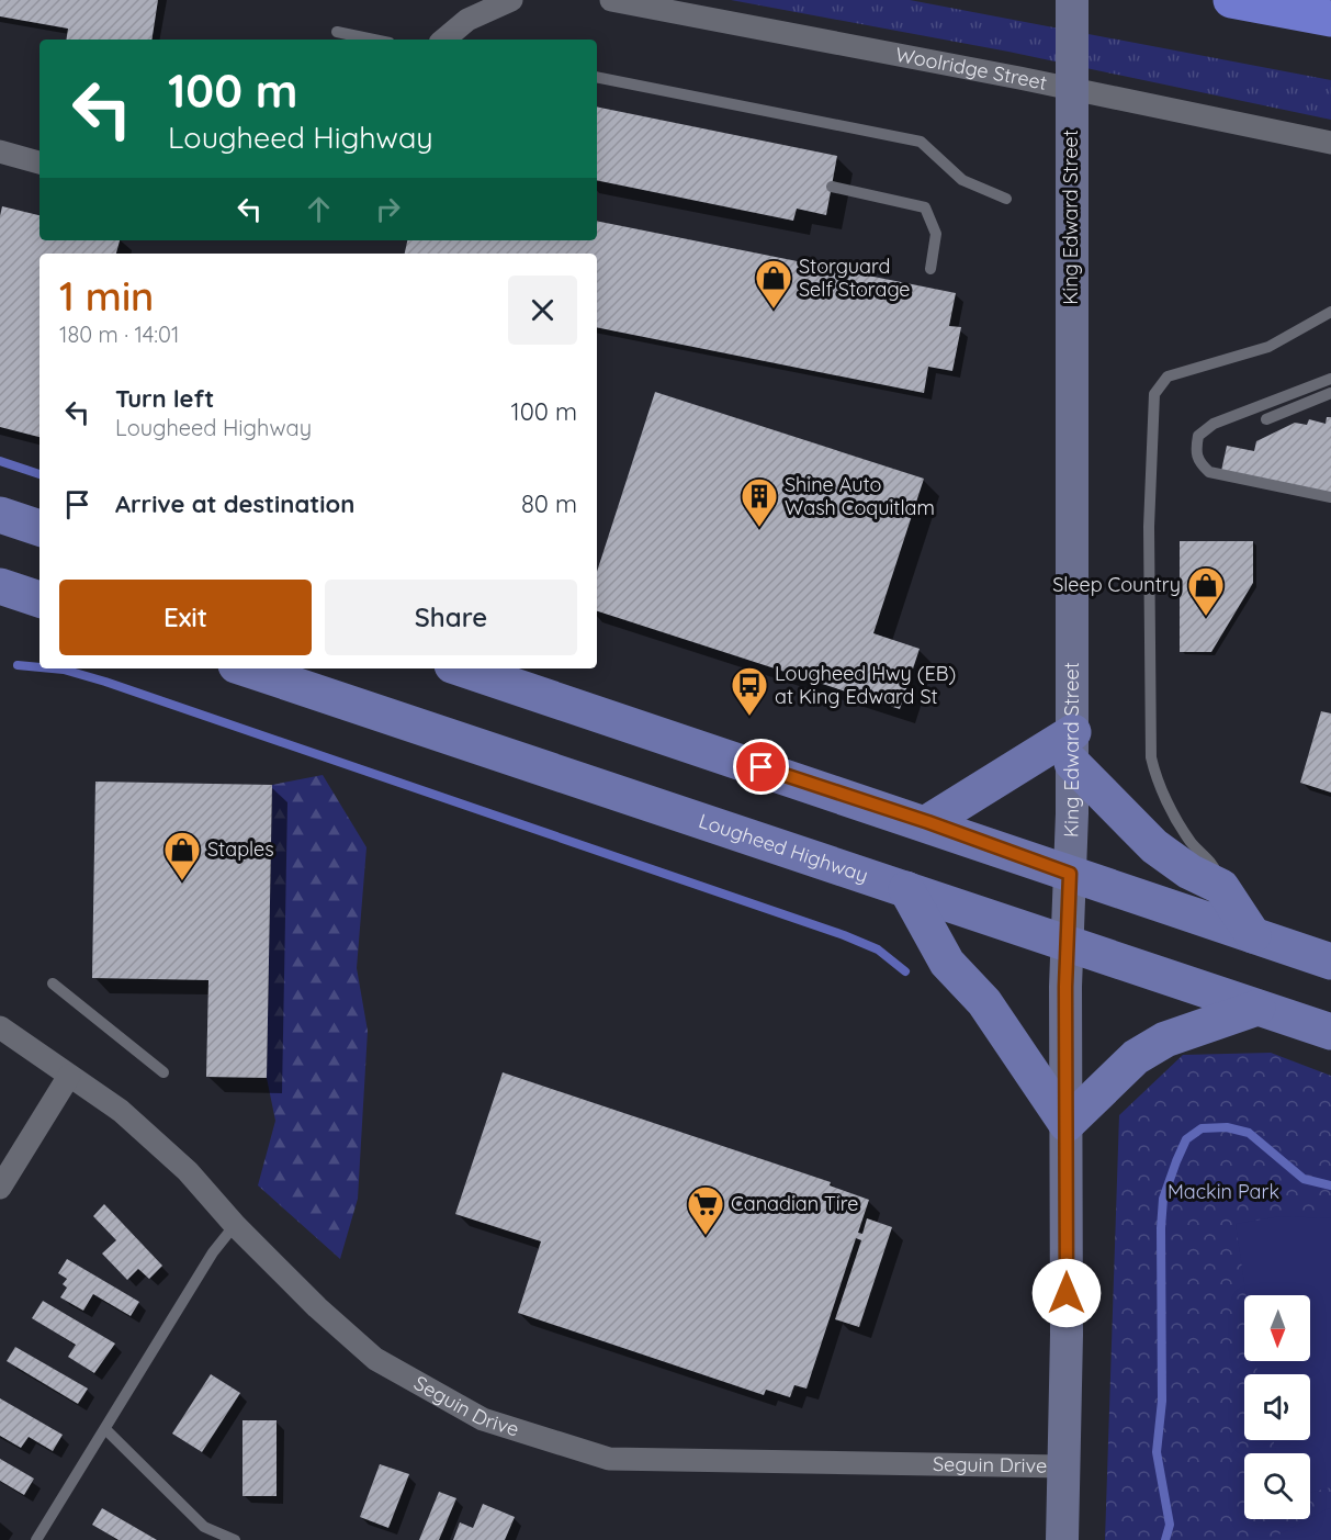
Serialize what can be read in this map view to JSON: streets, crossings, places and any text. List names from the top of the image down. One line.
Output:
{"streets":{"main road":["King Edward Street","Lougheed Highway"],"street":["Woolridge Street","Seguin Drive"]},"crossings":[["King Edward Street","Lougheed Highway"],["King Edward Street","Seguin Drive"]],"parks":["Mackin Park"],"places":{"shop":["Storguard Self Storage","Sleep Country","Staples"],"building":["Shine Auto Wash Coquitlam"],"bus stop":["Lougheed Hwy (EB) at King Edward St"],"supermarket":["Canadian Tire"]},"north":"bottom","page":{"turn":["100 m","Lougheed Highway"],"heading":["1 min","180 m · 14:01"],"list":[{"name":"Turn left","note":"Lougheed Highway","value":"100 m"},{"name":"Arrive at destination","value":"80 m"}],"buttons":["Exit","Share"]}}
